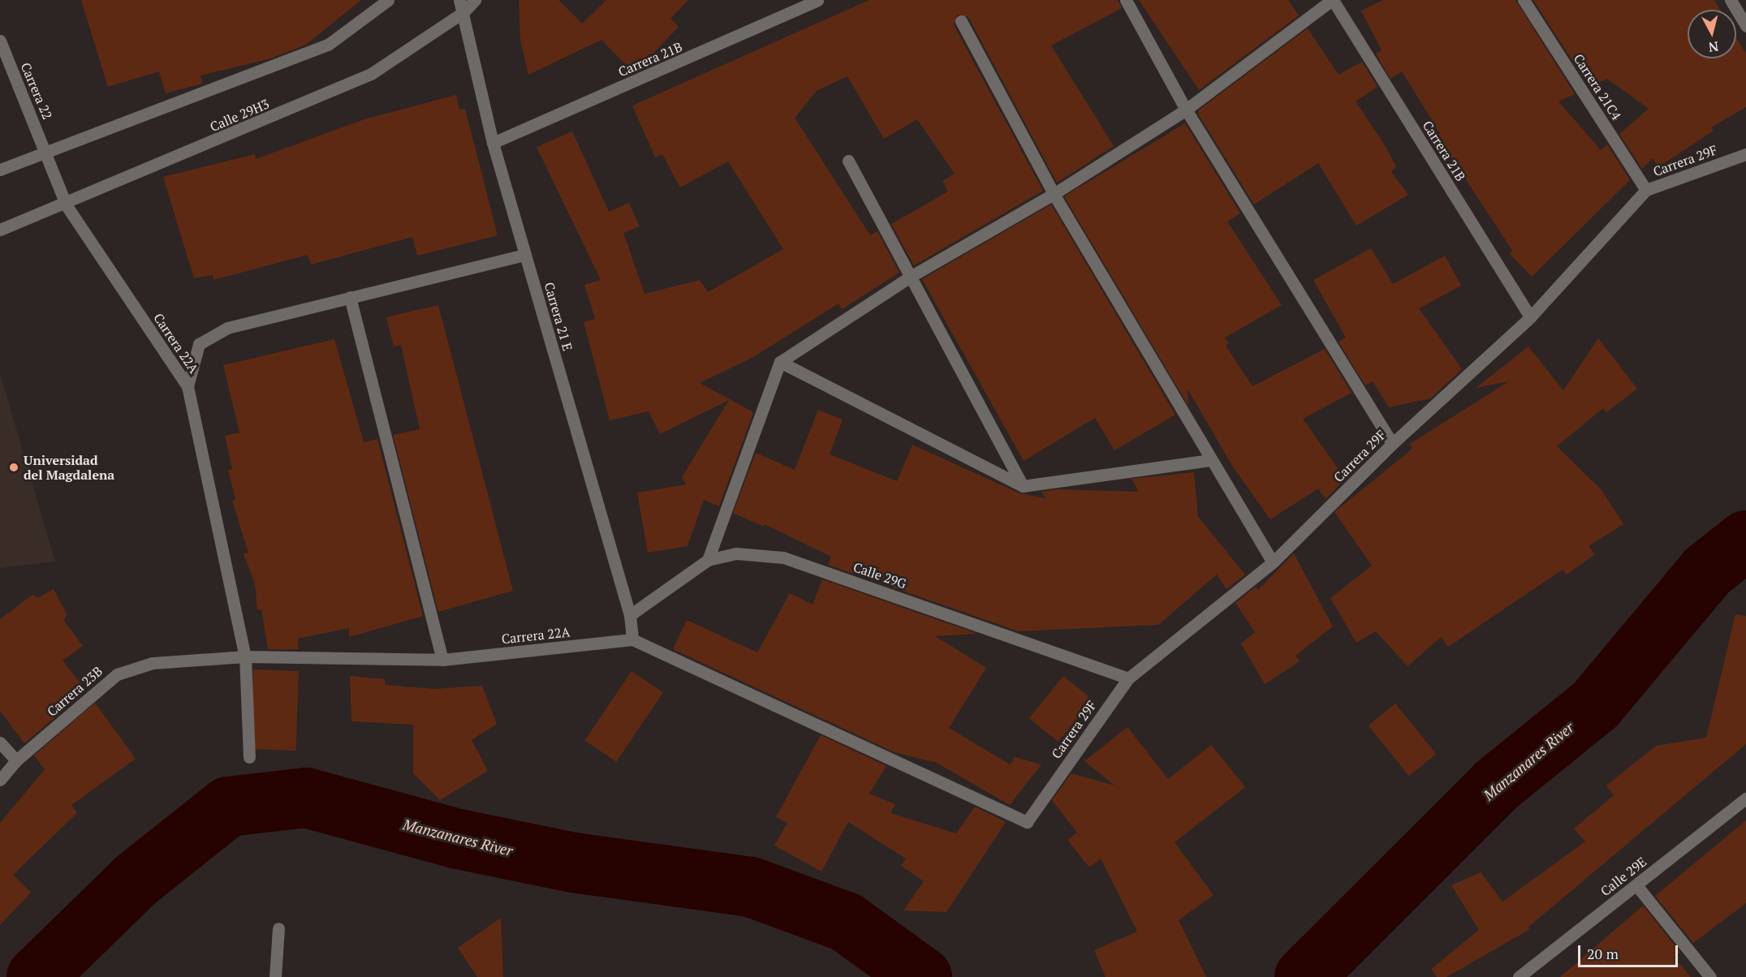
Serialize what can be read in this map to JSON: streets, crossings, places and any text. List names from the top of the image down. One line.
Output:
{"streets":{"street":["Carrera 21B","Carrera 21C4","Carrera 22","Calle 29H3","Carrera 29F","Carrera 21 E","Carrera 22A","Calle 29G","Carrera 23B","Calle 29E"]},"crossings":[["Carrera 21B","Carrera 29F"],["Carrera 21B","Carrera 21 E"],["Carrera 21C4","Carrera 29F"],["Carrera 22","Carrera 22A"],["Calle 29H3","Carrera 21 E"],["Calle 29H3","Carrera 22A"],["Carrera 29F","Carrera 21 E"],["Carrera 29F","Carrera 22A"],["Carrera 29F","Calle 29G"],["Carrera 21 E","Carrera 22A"],["Carrera 21 E","Calle 29G"],["Carrera 22A","Carrera 23B"]],"water":["Manzanares River"],"places":["Universidad del Magdalena"],"scale_bar":"20 m","north":"bottom"}
